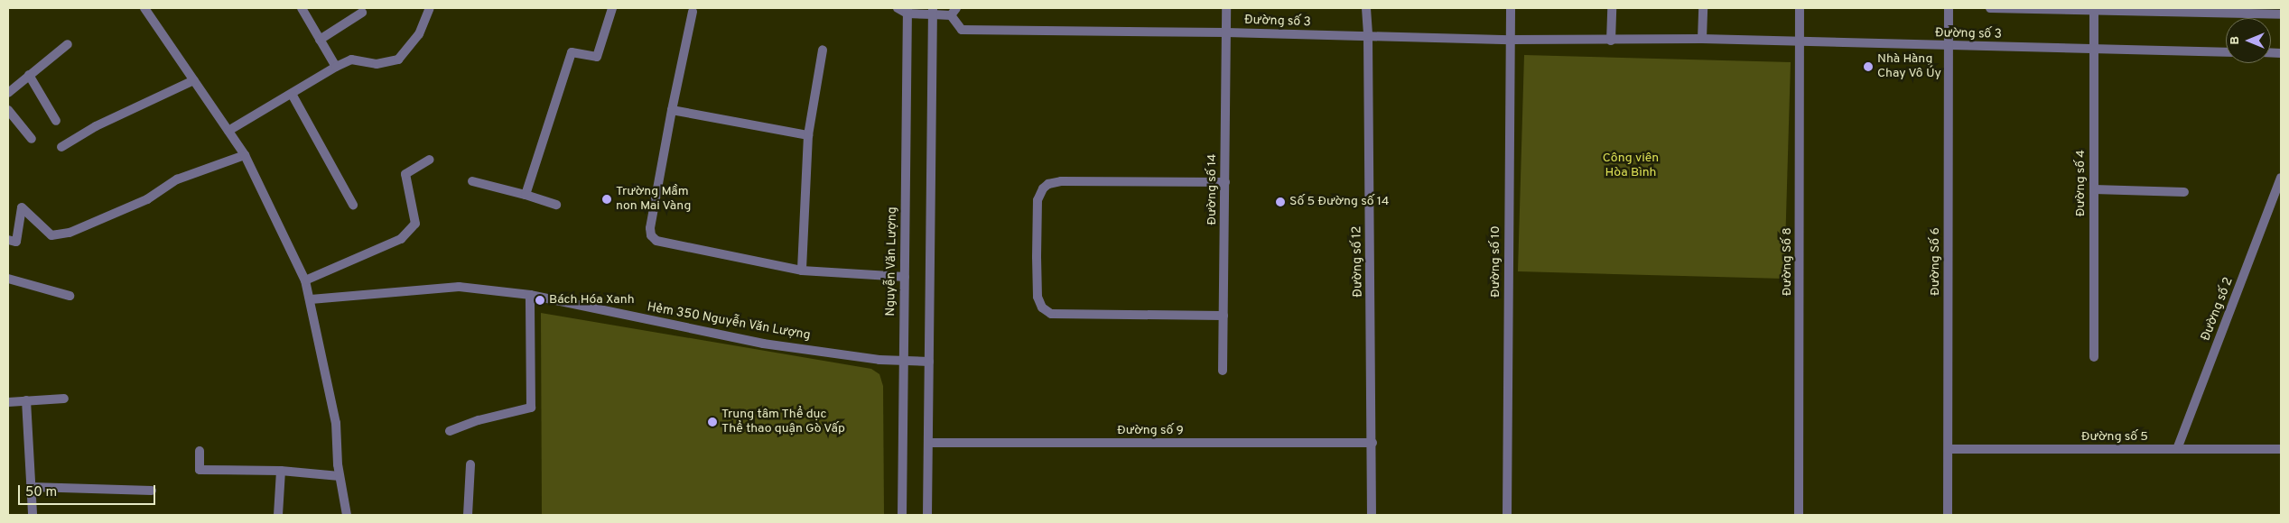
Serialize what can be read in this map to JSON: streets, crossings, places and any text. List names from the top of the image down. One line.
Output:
{"streets":{"street":["Đường số 3","Đường số 4","Đường số 14","Nguyễn Văn Lượng","Đường số 12","Đường số 10","Đường Số 8","Đường Số 6","Đường số 2","Hẻm 350 Nguyễn Văn Lượng","Đường số 9","Đường số 5"]},"crossings":[["Đường số 3","Đường số 4"],["Đường số 3","Đường số 14"],["Đường số 3","Nguyễn Văn Lượng"],["Đường số 3","Đường số 12"],["Đường số 3","Đường số 10"],["Đường số 3","Đường Số 8"],["Đường số 3","Đường Số 6"],["Nguyễn Văn Lượng","Hẻm 350 Nguyễn Văn Lượng"],["Đường số 12","Đường số 9"],["Đường Số 6","Đường số 5"],["Đường số 2","Đường số 5"]],"parks":["Công viên Hòa Bình"],"places":["Nhà Hàng Chay Vô Úy","Trường Mầm non Mai Vàng","Số 5 Đường số 14","Bách Hóa Xanh","Trung tâm Thể dục Thể thao quận Gò Vấp"],"scale_bar":"50 m","north":"left"}
